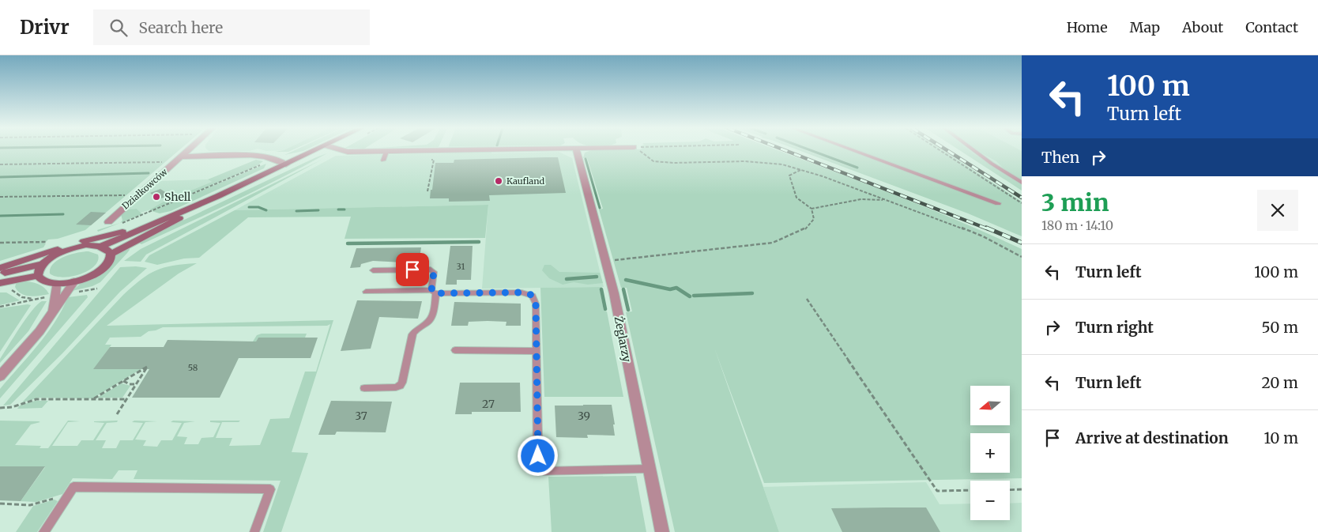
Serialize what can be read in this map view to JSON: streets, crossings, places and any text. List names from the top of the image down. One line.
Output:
{"streets":{"street":["Działkowców","Żeglarzy"]},"places":["Kaufland","Shell"],"house_numbers":["31","58","27","37","39"],"north":"left","page":{"header":"Drivr","search":"Search here","nav":["Home","Map","About","Contact"],"turn":["100 m","Turn left"],"then":"Then","heading":["3 min","180 m · 14:10"],"list":[{"name":"Turn left","value":"100 m"},{"name":"Turn right","value":"50 m"},{"name":"Turn left","value":"20 m"},{"name":"Arrive at destination","value":"10 m"}],"map_buttons":["+","−"]}}
